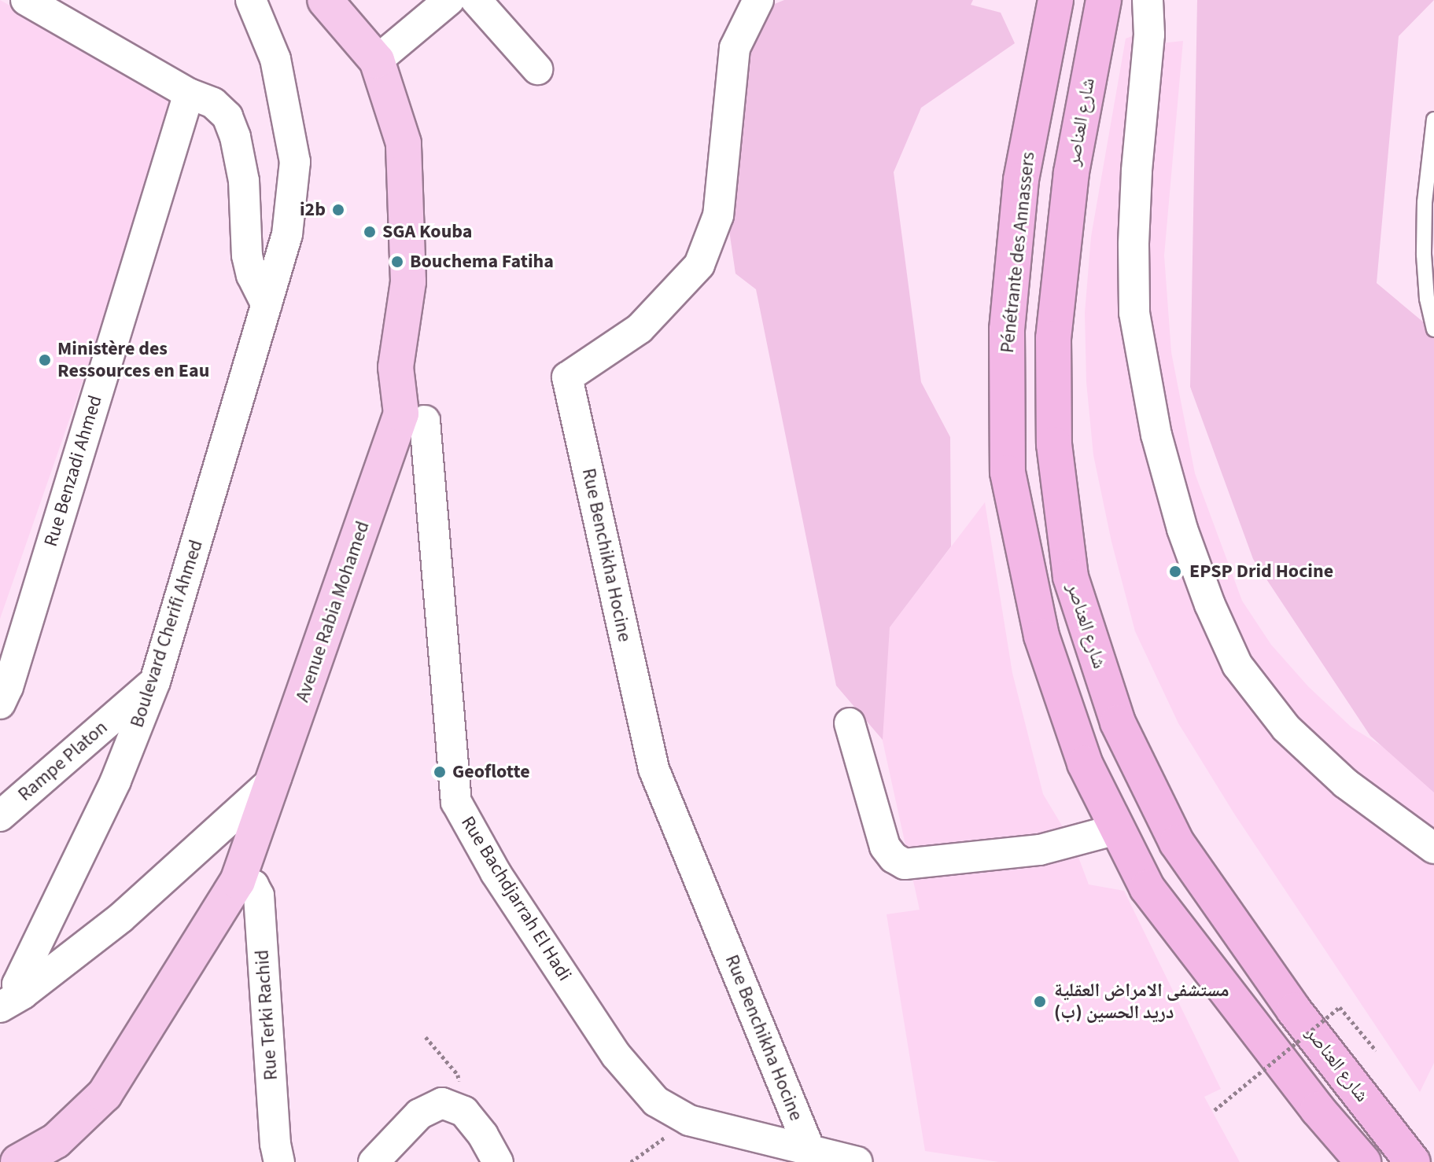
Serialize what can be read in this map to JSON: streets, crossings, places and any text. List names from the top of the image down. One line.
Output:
{"streets":{"highway":["شارع العناصر","Pénétrante des Annassers"],"main road":["Avenue Rabia Mohamed"],"street":["Rue Benzadi Ahmed","Rue Benchikha Hocine","Boulevard Cherifi Ahmed","Rampe Platon","Rue Bachdjarrah El Hadi","Rue Terki Rachid"]},"crossings":[["Rue Benchikha Hocine","Rue Bachdjarrah El Hadi"],["Avenue Rabia Mohamed","Rue Terki Rachid"],["Boulevard Cherifi Ahmed","Rampe Platon"]],"places":["i2b","SGA Kouba","Bouchema Fatiha","Ministère des Ressources en Eau","EPSP Drid Hocine","Geoflotte","مستشفى الامراض العقلية دريد الحسين (ب)"]}
